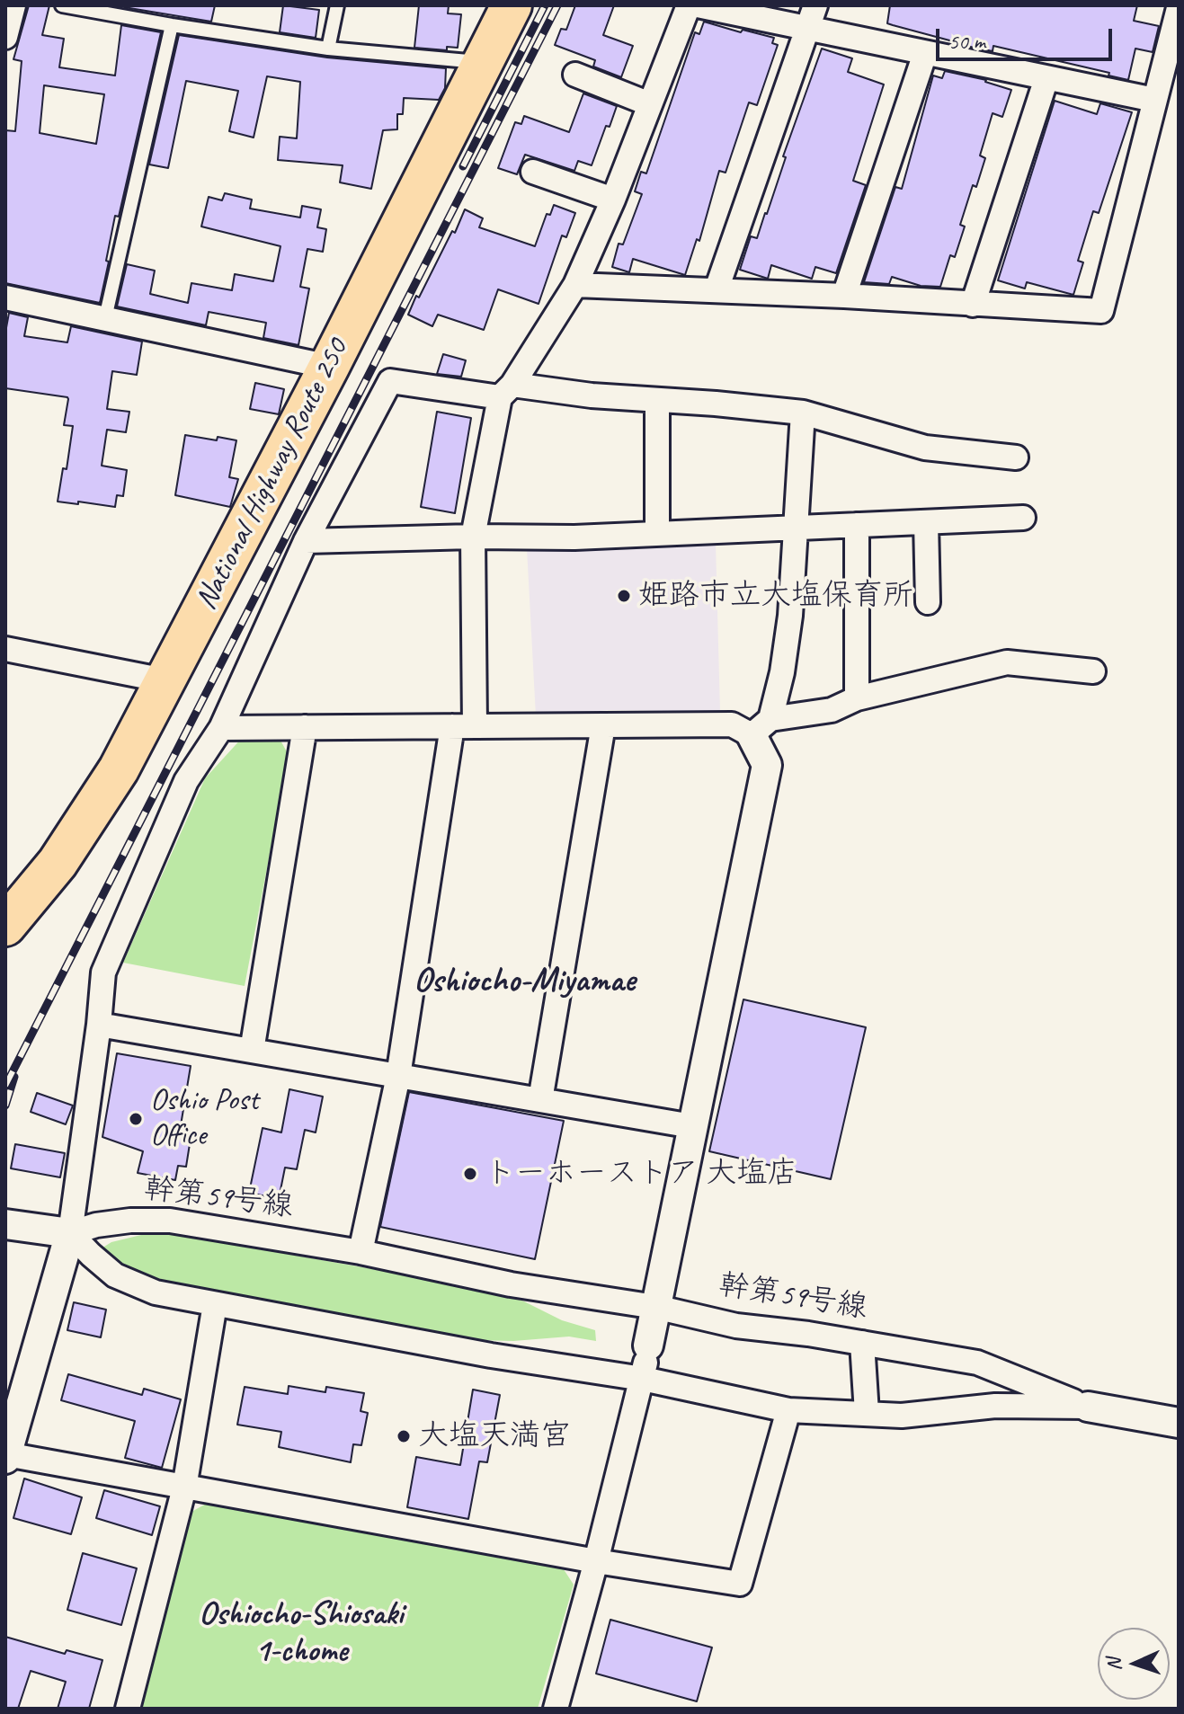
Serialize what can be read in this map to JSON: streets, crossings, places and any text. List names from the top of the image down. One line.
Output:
{"streets":{"highway":["National Highway Route 250"],"street":["幹第59号線"]},"districts":["Oshiocho-Miyamae","Oshiocho-Shiosaki 1-chome"],"places":["姫路市立大塩保育所","Oshio Post Office","トーホーストア 大塩店","大塩天満宮"],"scale_bar":"50 m","north":"left"}
